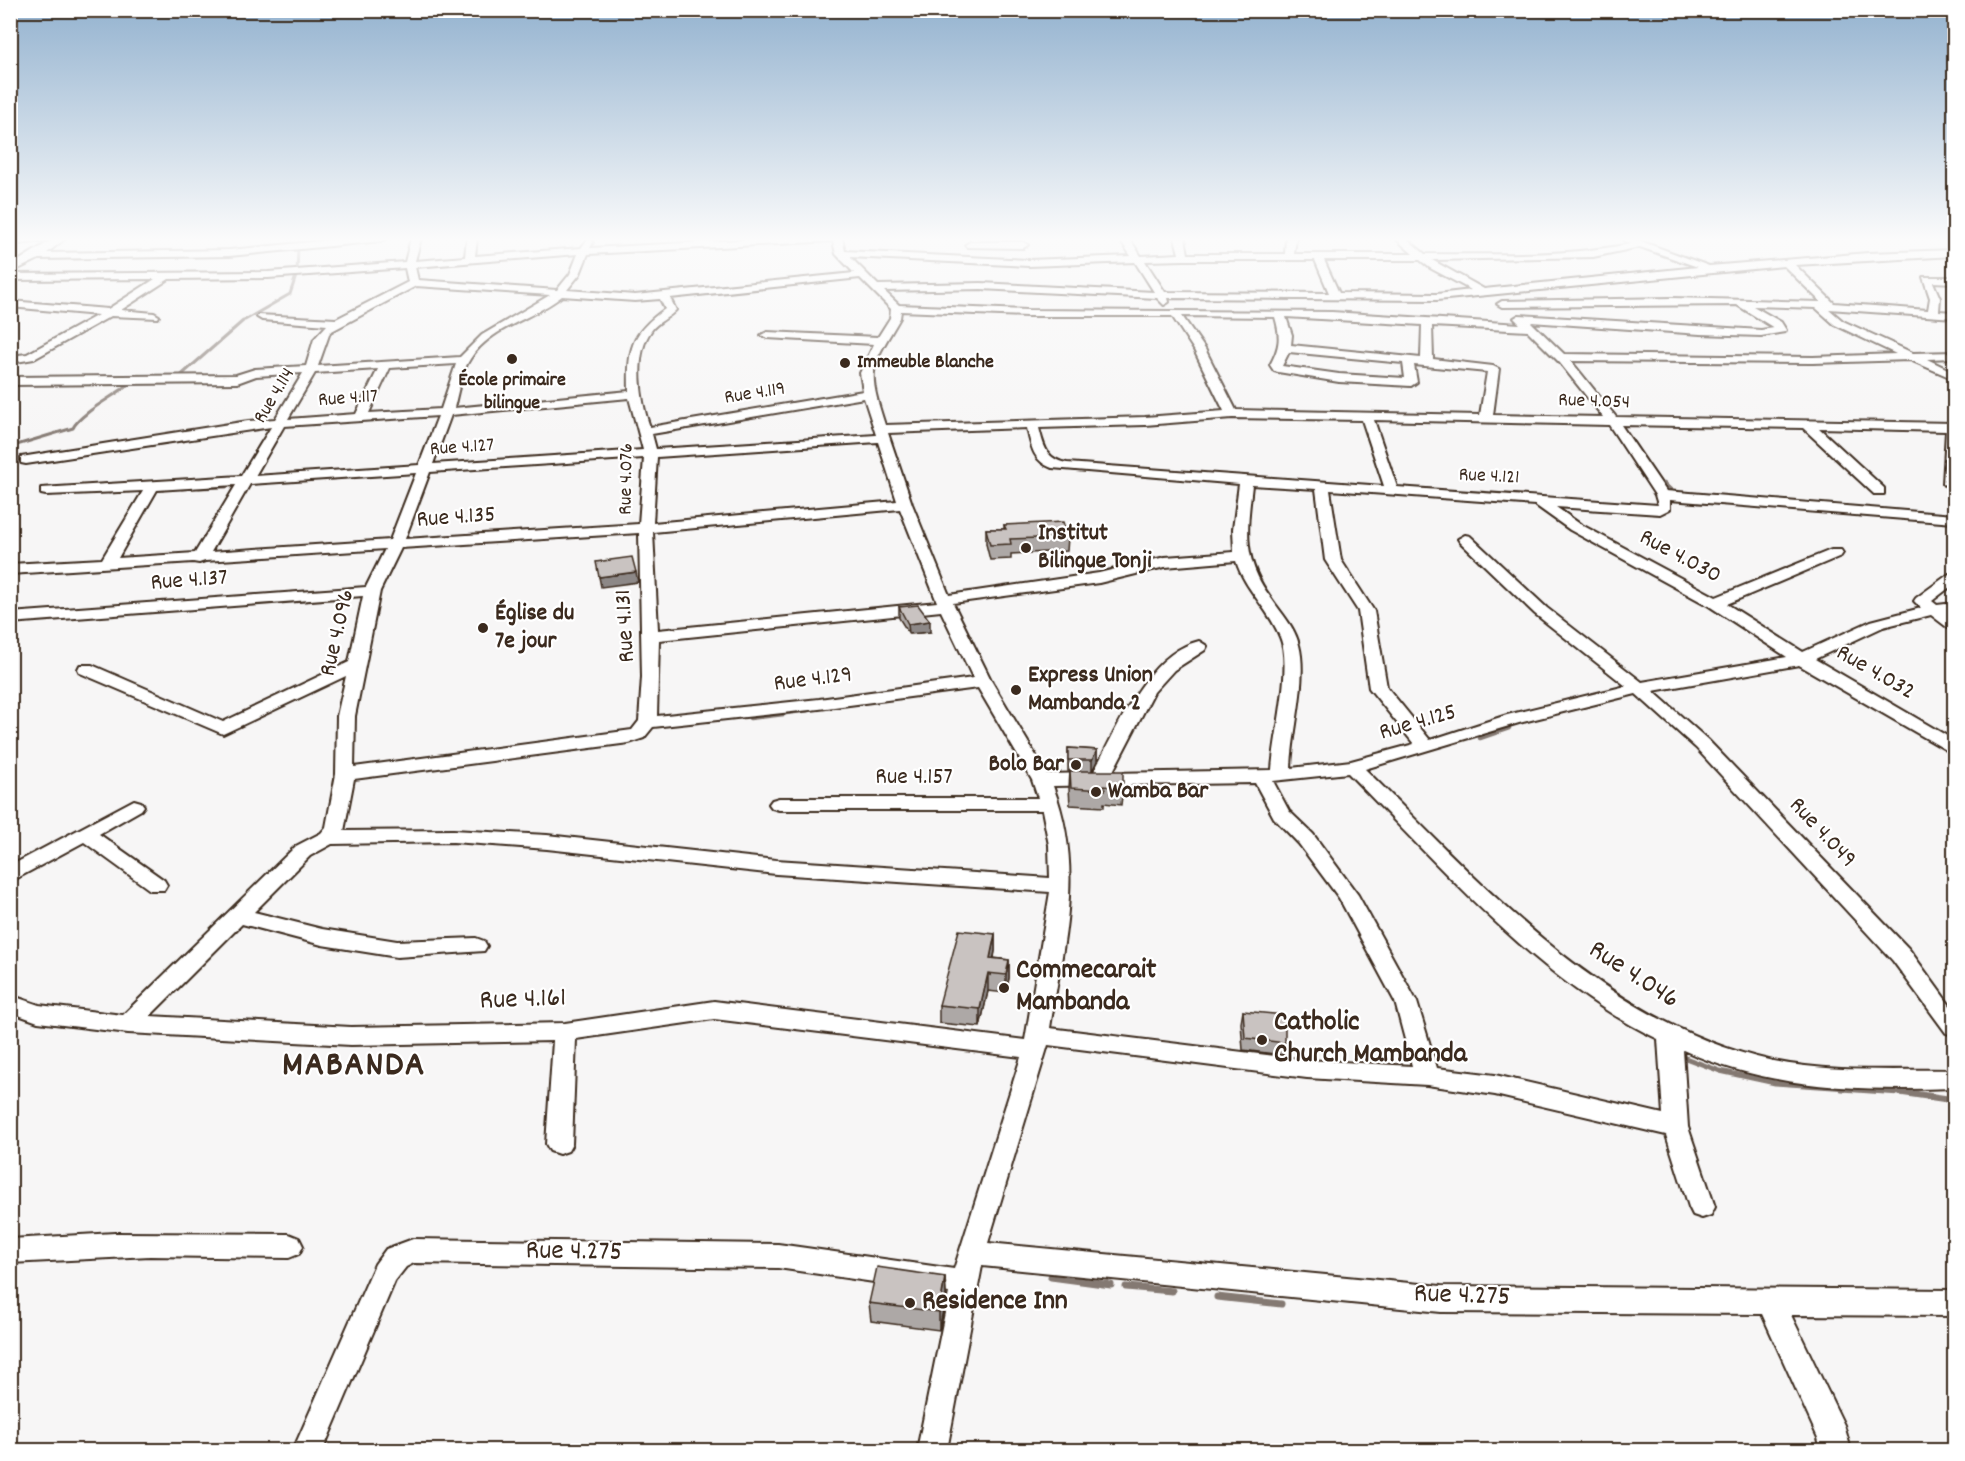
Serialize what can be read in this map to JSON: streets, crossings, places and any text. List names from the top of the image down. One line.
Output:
{"streets":{"street":["Rue 4.119","Rue 4.114","Rue 4.117","Rue 4.054","Rue 4.127","Rue 4.121","Rue 4.076","Rue 4.135","Rue 4.030","Rue 4.137","Rue 4.131","Rue 4.096","Rue 4.032","Rue 4.129","Rue 4.125","Rue 4.157","Rue 4.049","Rue 4.046","Rue 4.161","Rue 4.275"]},"crossings":[["Rue 4.119","Rue 4.076"],["Rue 4.114","Rue 4.117"],["Rue 4.114","Rue 4.127"],["Rue 4.114","Rue 4.135"],["Rue 4.117","Rue 4.096"],["Rue 4.054","Rue 4.127"],["Rue 4.054","Rue 4.121"],["Rue 4.127","Rue 4.121"],["Rue 4.127","Rue 4.076"],["Rue 4.127","Rue 4.096"],["Rue 4.121","Rue 4.030"],["Rue 4.076","Rue 4.135"],["Rue 4.076","Rue 4.131"],["Rue 4.135","Rue 4.131"],["Rue 4.135","Rue 4.096"],["Rue 4.030","Rue 4.032"],["Rue 4.030","Rue 4.125"],["Rue 4.137","Rue 4.096"],["Rue 4.131","Rue 4.129"],["Rue 4.032","Rue 4.125"],["Rue 4.125","Rue 4.049"],["Rue 4.125","Rue 4.046"]],"districts":["MABANDA"],"places":["École primaire bilingue","Immeuble Blanche","Institut Bilingue Tonji","Église du 7e jour","Express Union Mambanda 2","Bolo Bar","Wamba Bar","Commecarait Mambanda","Catholic Church Mambanda","Residence Inn"]}
